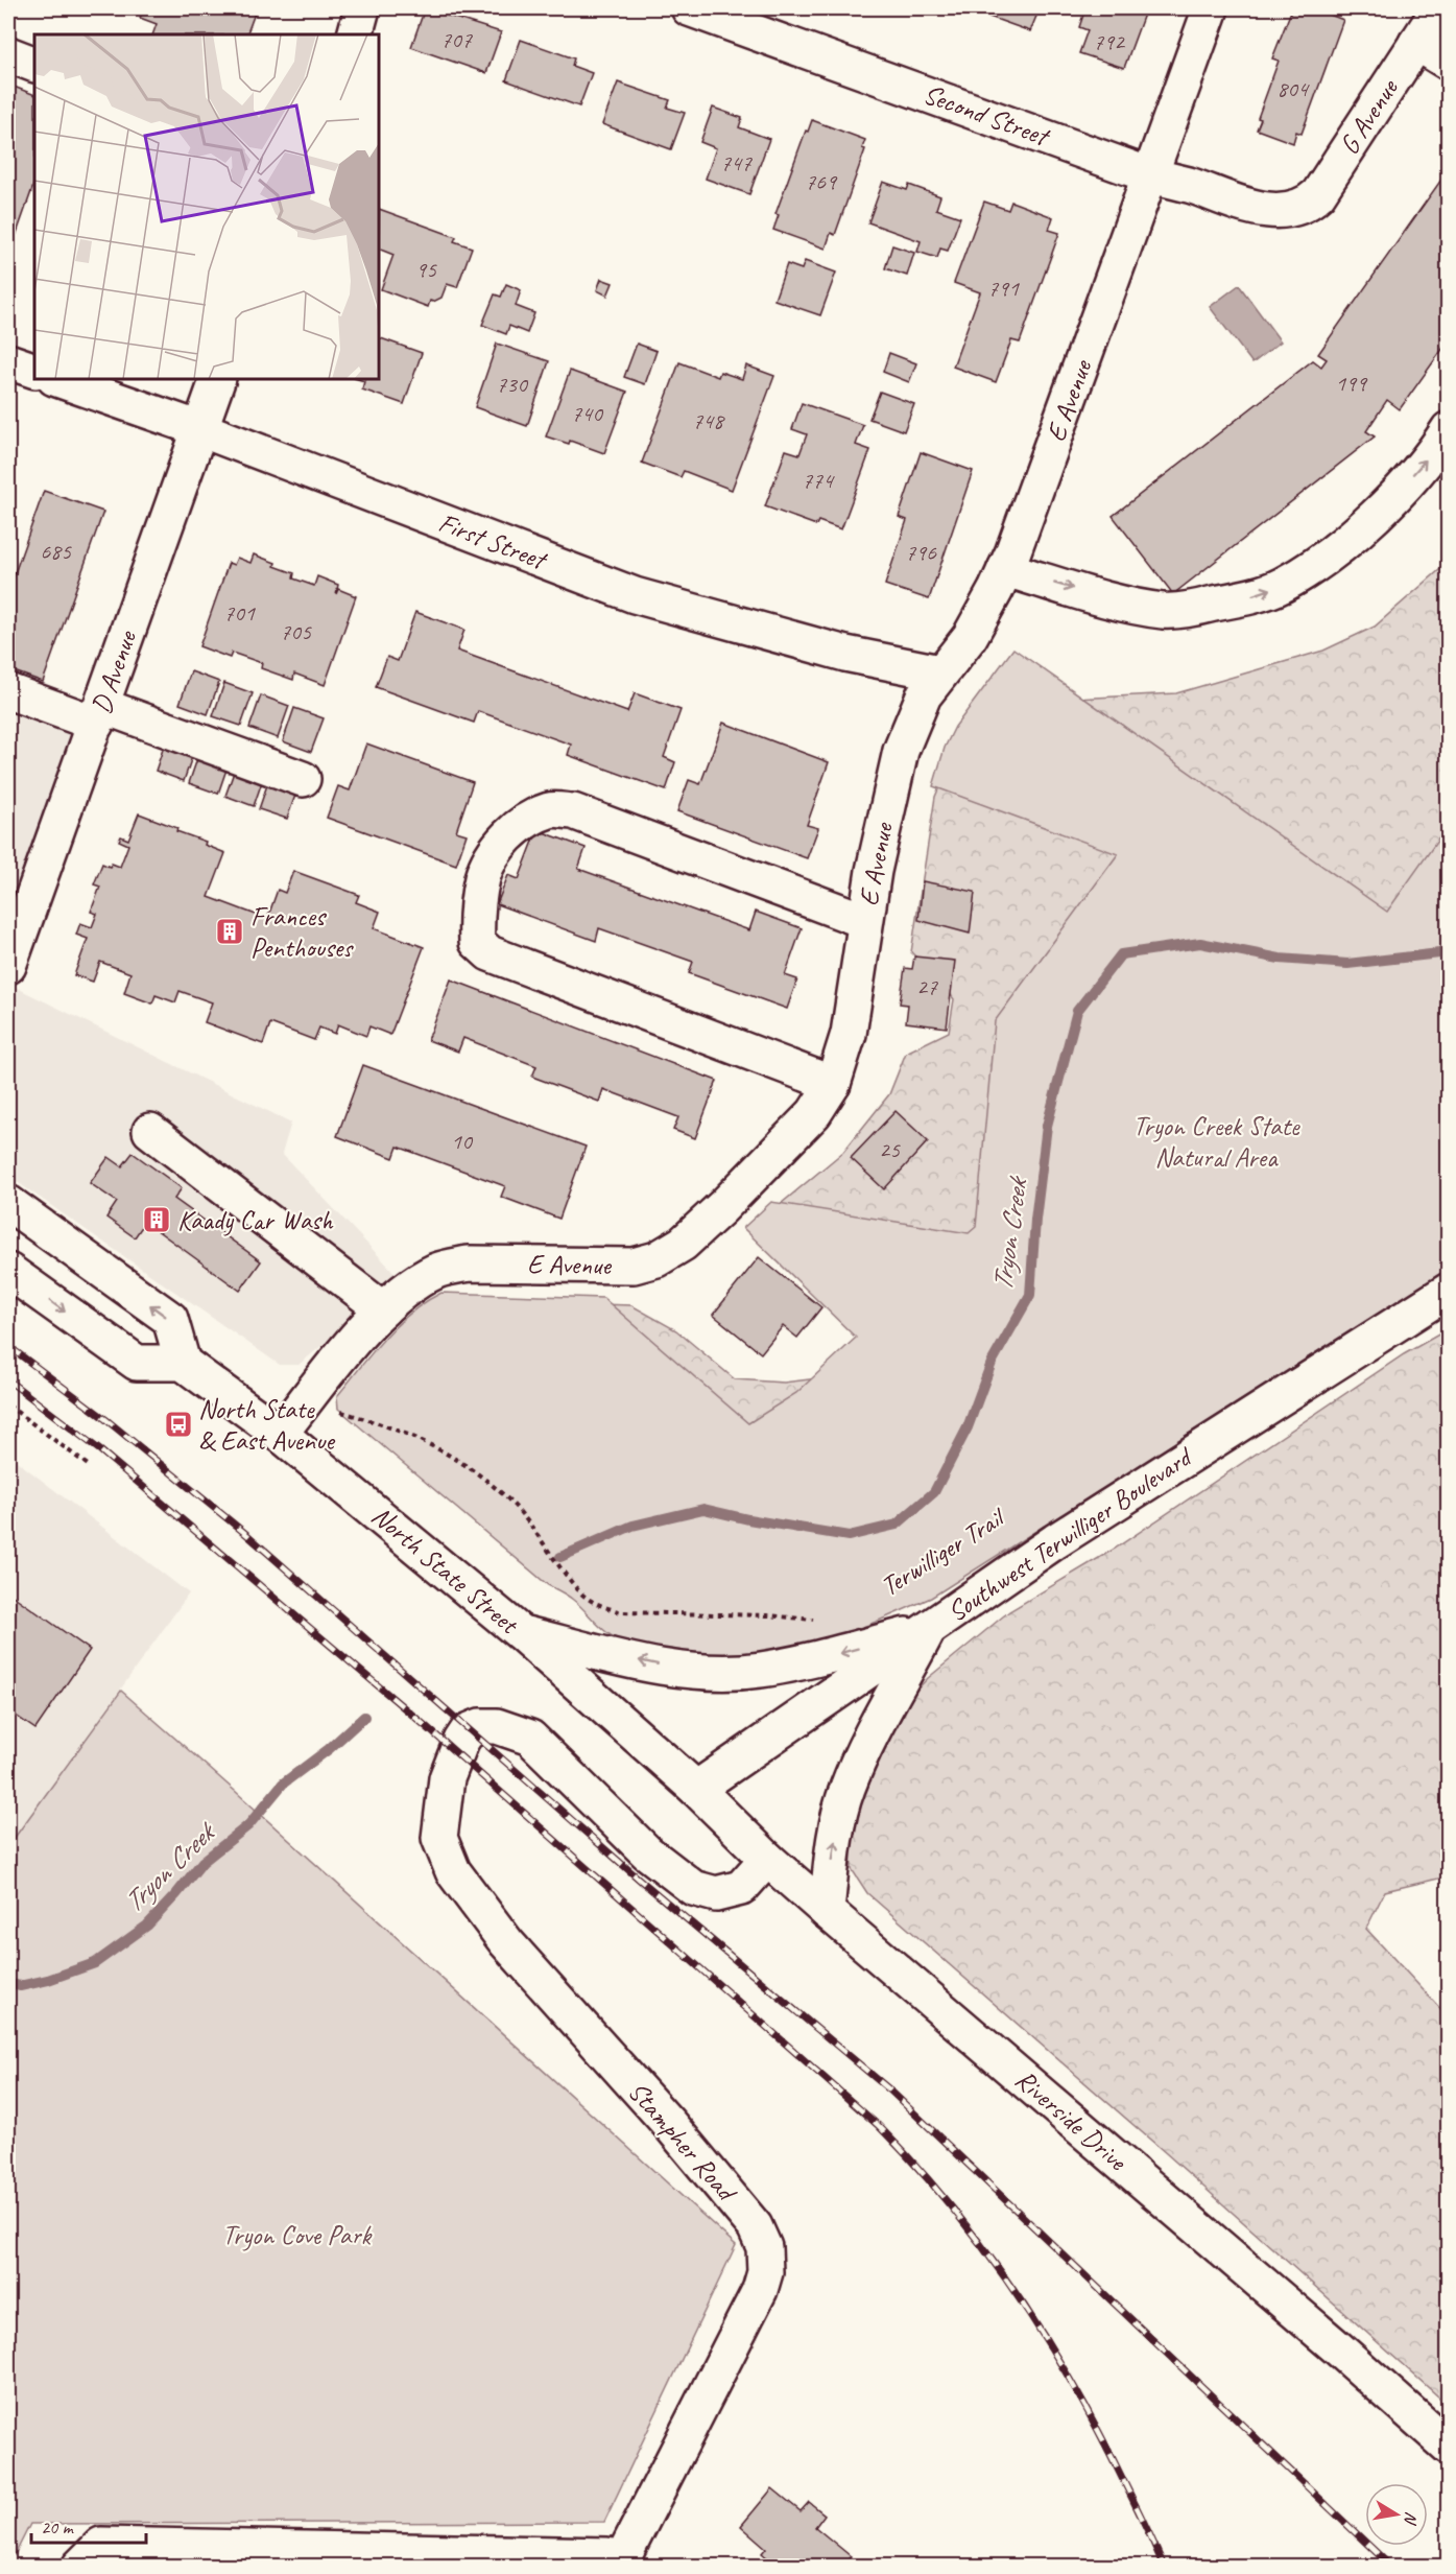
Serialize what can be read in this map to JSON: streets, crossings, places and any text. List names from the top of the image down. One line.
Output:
{"streets":{"street":["Second Street","G Avenue","E Avenue","First Street","D Avenue","Southwest Terwilliger Boulevard","North State Street","Riverside Drive","Stampher Road"]},"crossings":[["Second Street","G Avenue"],["Second Street","E Avenue"],["E Avenue","First Street"],["E Avenue","North State Street"],["First Street","D Avenue"],["Southwest Terwilliger Boulevard","North State Street"],["Southwest Terwilliger Boulevard","Riverside Drive"],["North State Street","Riverside Drive"],["Riverside Drive","Stampher Road"]],"water":["Tryon Creek"],"parks":["Tryon Creek State Natural Area","Tryon Cove Park"],"places":{"building":["Frances Penthouses","Kaady Car Wash"],"bus stop":["North State & East Avenue"]},"house_numbers":["707","792","804","747","769","95","791","199","730","740","748","774","685","796","701","705","27","10","25"],"scale_bar":"20 m","north":"right"}
